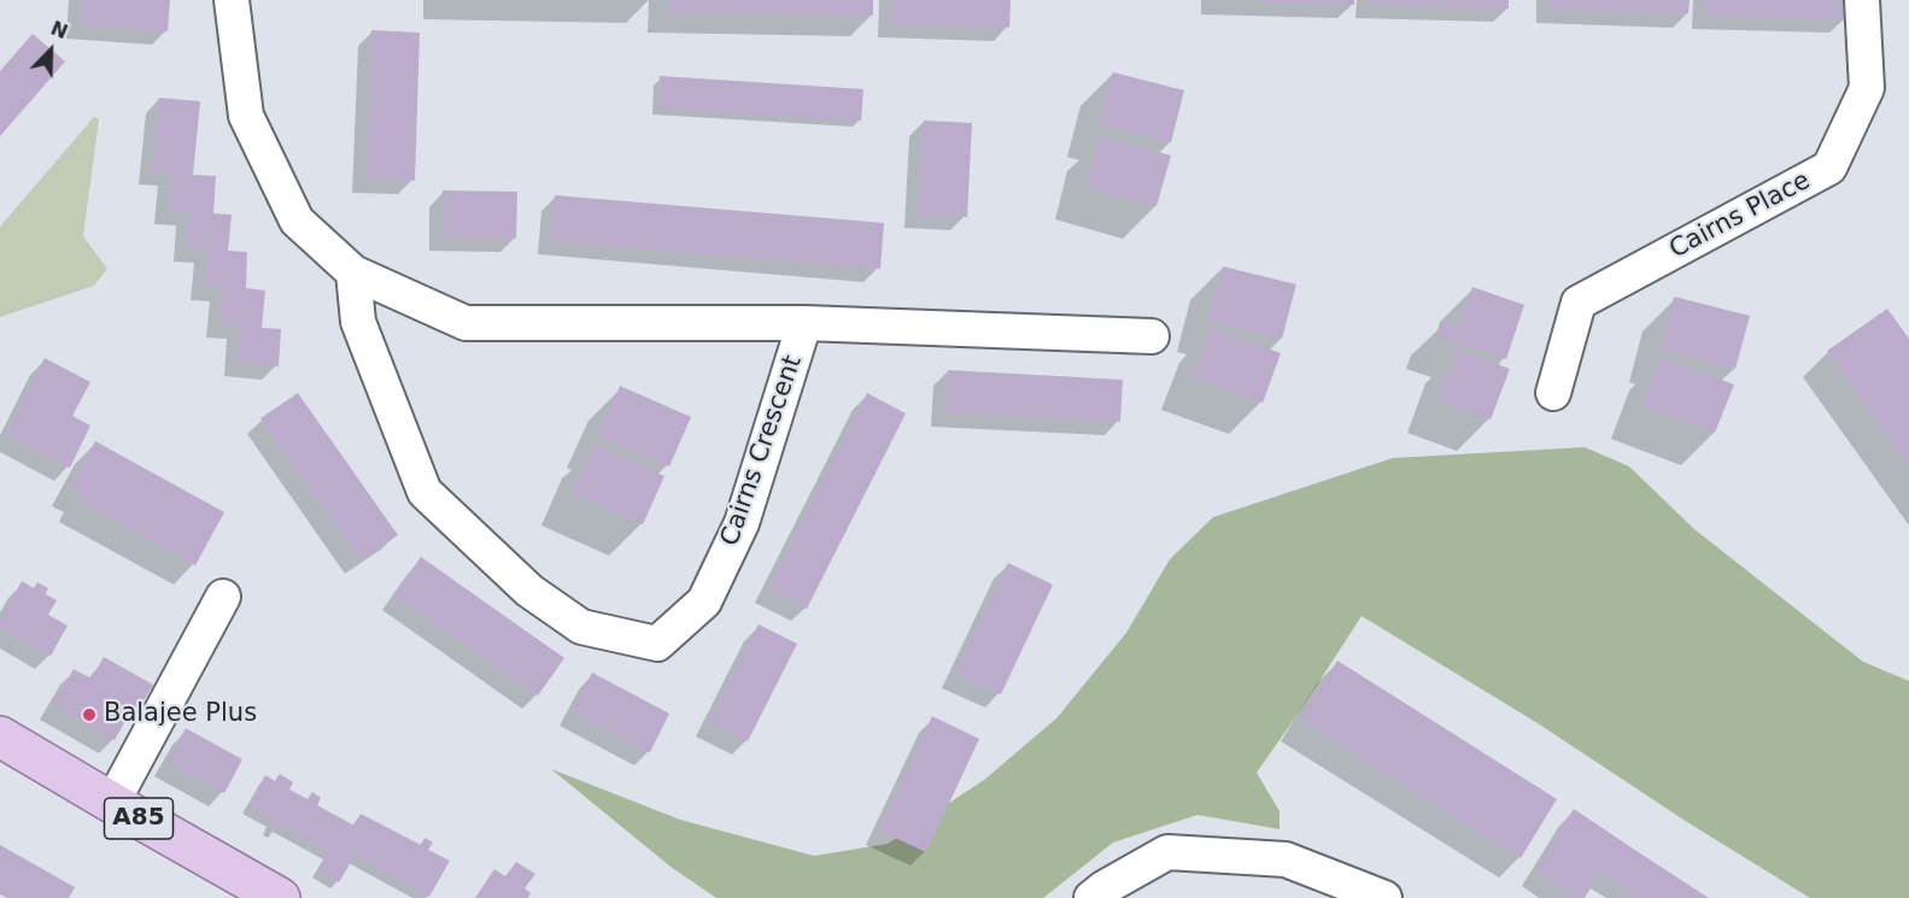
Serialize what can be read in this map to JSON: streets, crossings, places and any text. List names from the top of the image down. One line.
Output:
{"streets":{"main road":["A85"],"street":["Cairns Place","Cairns Crescent"]},"places":["Balajee Plus"],"north":"top right"}
